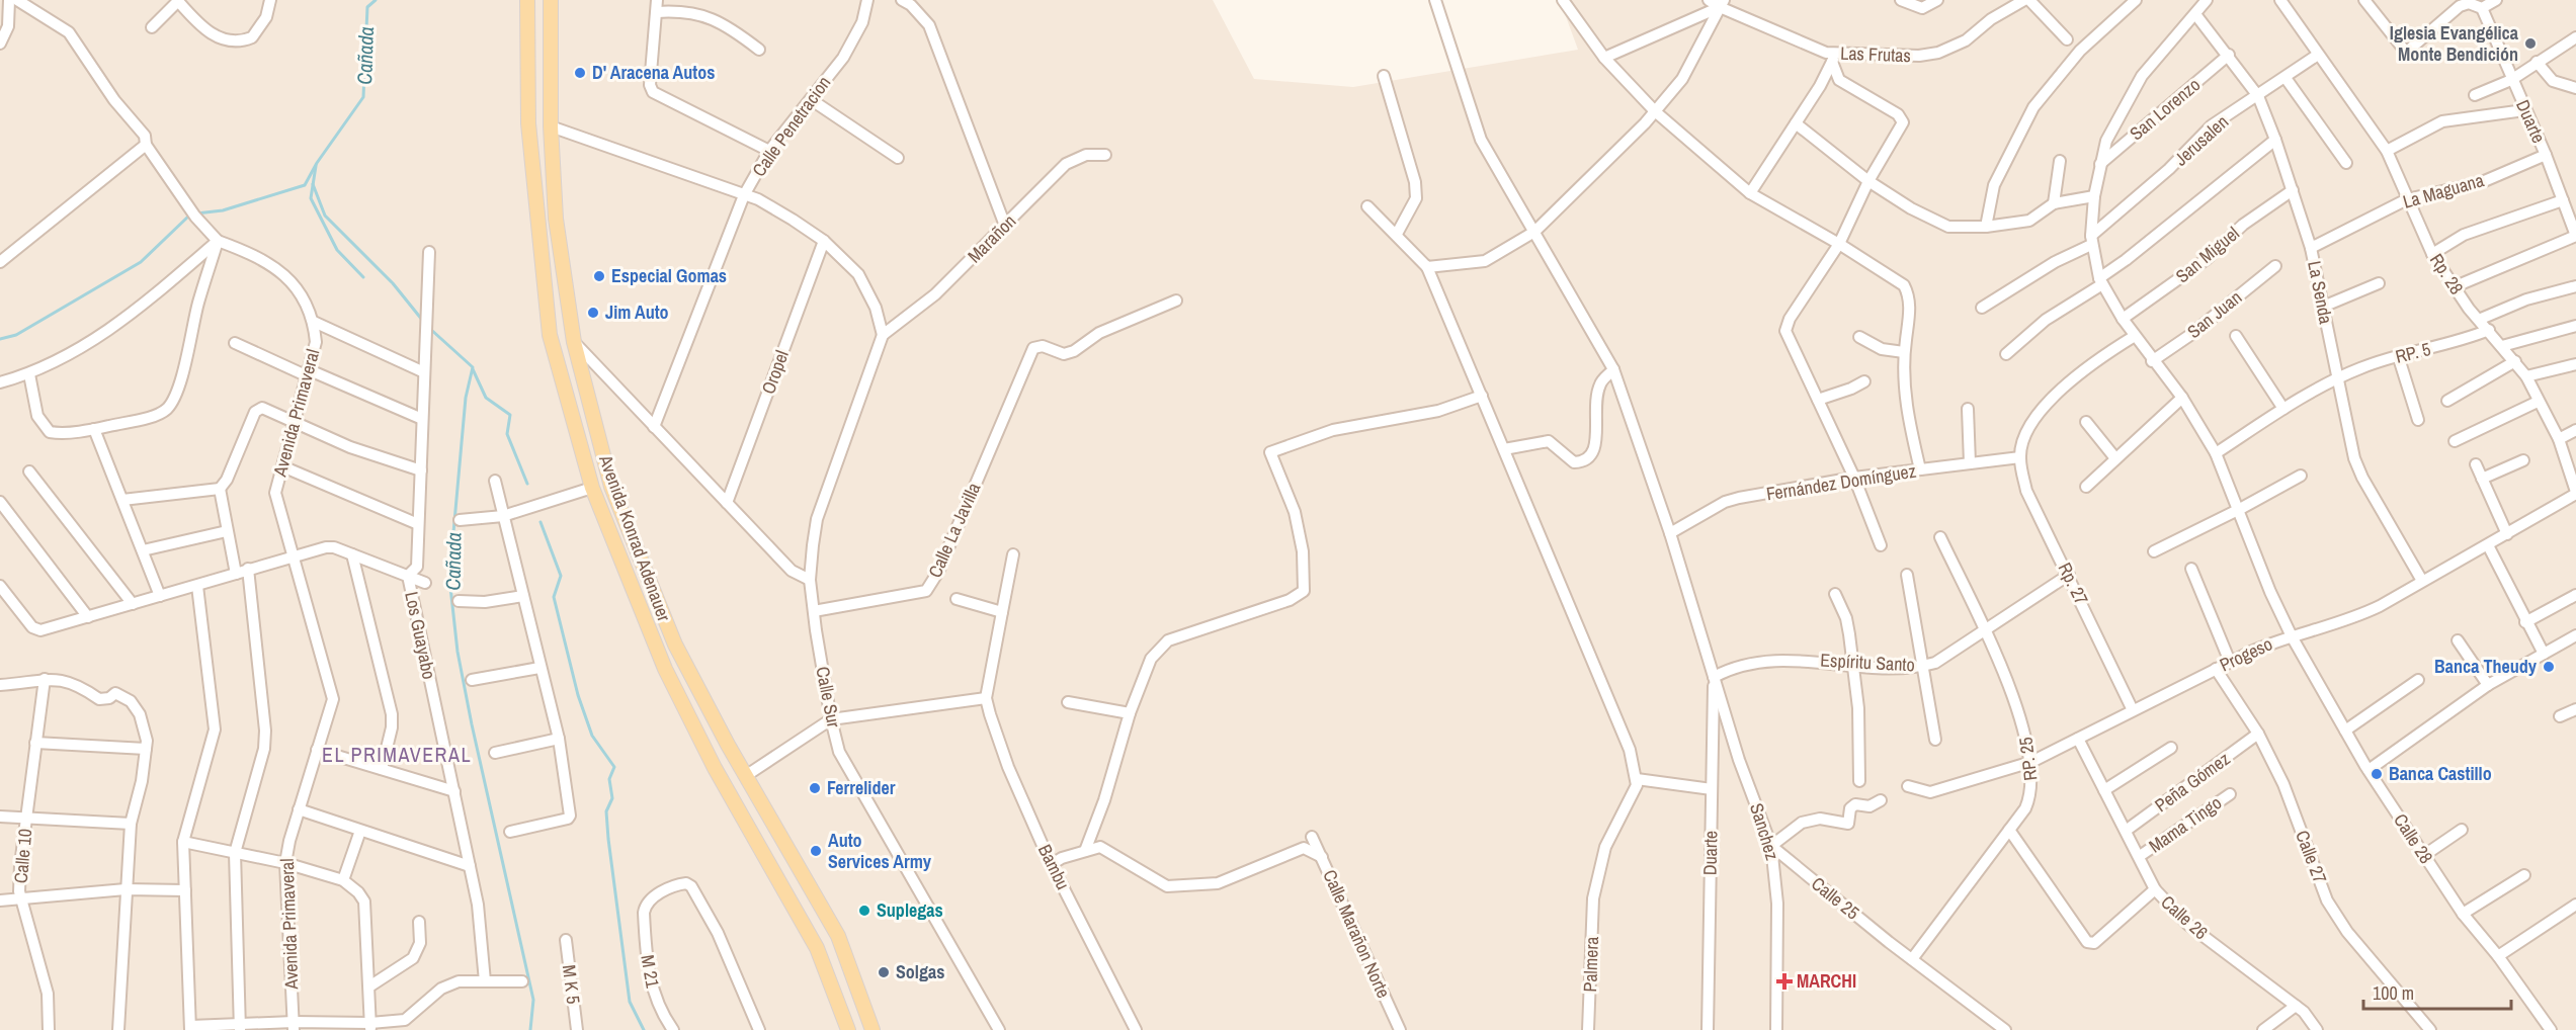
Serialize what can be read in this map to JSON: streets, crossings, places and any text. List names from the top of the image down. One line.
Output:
{"streets":{"main road":["Avenida Konrad Adenauer"],"street":["Las Frutas","San Lorenzo","Duarte","Calle Penetracion","Jerusalen","La Maguana","Marañon","San Miguel","Rp. 28","La Senda","San Juan","RP. 5","Oropel","Avenida Primaveral","Fernández Domínguez","Calle La Javilla","Rp. 27","Los Guayabo","Progeso","Espíritu Santo","Calle Sur","RP. 25","Peña Gómez","Mama Tingo","Sanchez","Calle 28","Calle 10","Calle 27","Bambu","Calle 25","Calle 26","Calle Marañon Norte","Palmera","M 21","M K 5"]},"crossings":[["San Lorenzo","La Senda"],["San Lorenzo","Calle 28"],["Duarte","La Maguana"],["Duarte","Espíritu Santo"],["Duarte","Sanchez"],["Jerusalen","Rp. 28"],["Jerusalen","La Senda"],["Jerusalen","Calle 28"],["La Maguana","Rp. 28"],["La Maguana","La Senda"],["Marañon","Calle Sur"],["San Miguel","La Senda"],["San Miguel","Calle 28"],["Rp. 28","RP. 5"],["Rp. 28","Progeso"],["La Senda","RP. 5"],["La Senda","Progeso"],["La Senda","Calle 28"],["San Juan","Calle 28"],["RP. 5","Calle 28"],["Fernández Domínguez","Rp. 27"],["Fernández Domínguez","Sanchez"],["Calle La Javilla","Calle Sur"],["Rp. 27","Progeso"],["Rp. 27","Espíritu Santo"],["Progeso","RP. 25"],["Progeso","Calle 28"],["Progeso","Calle 27"],["Progeso","Calle 26"],["Espíritu Santo","RP. 25"],["Espíritu Santo","Sanchez"],["RP. 25","Calle 25"],["Peña Gómez","Calle 27"],["Peña Gómez","Calle 26"],["Mama Tingo","Calle 26"],["Sanchez","Calle 25"]],"districts":["EL PRIMAVERAL"],"water":["Cañada"],"places":{"other":["Iglesia Evangélica Monte Bendición","D' Aracena Autos","Especial Gomas","Jim Auto","Banca Theudy","Banca Castillo","Ferrelider","Auto Services Army","Suplegas","Solgas"],"health":["MARCHI"]},"scale_bar":"100 m"}
